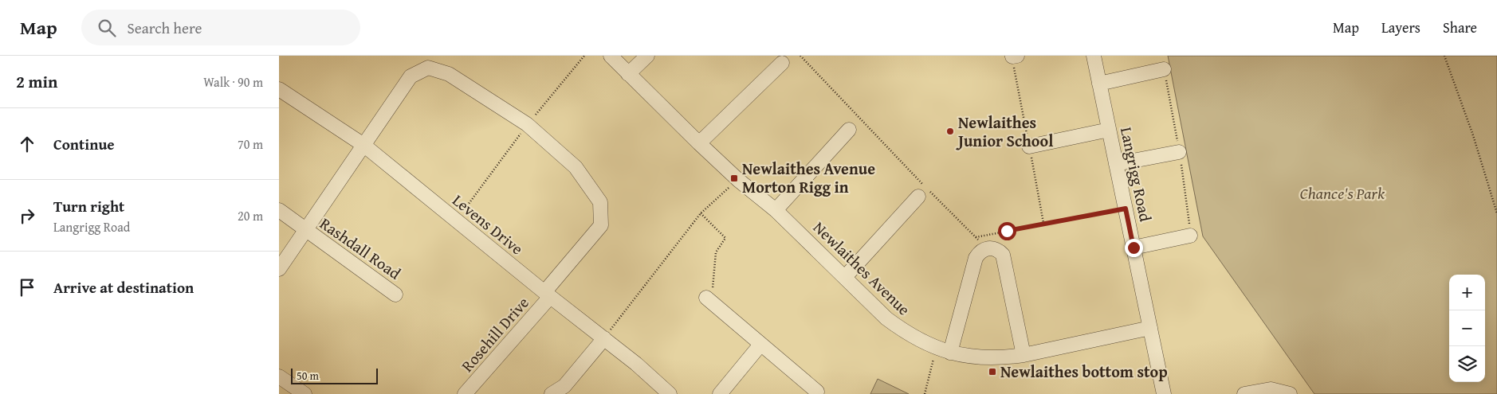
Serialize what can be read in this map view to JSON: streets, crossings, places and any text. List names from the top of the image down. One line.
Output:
{"streets":{"street":["Langrigg Road","Levens Drive","Rashdall Road","Newlaithes Avenue","Rosehill Drive"]},"crossings":[["Langrigg Road","Newlaithes Avenue"],["Levens Drive","Rashdall Road"],["Levens Drive","Rosehill Drive"],["Rashdall Road","Rosehill Drive"]],"parks":["Chance's Park"],"places":{"other":["Newlaithes Junior School"],"transit":["Newlaithes Avenue Morton Rigg in","Newlaithes bottom stop"]},"scale_bar":"50 m","page":{"header":"Map","search":"Search here","nav":["Map","Layers","Share"],"heading":["2 min","Walk · 90 m"],"list":[["Continue","70 m"],["Turn right","Langrigg Road","20 m"],"Arrive at destination"],"map_buttons":["+","−"],"scale":"50 m"}}
